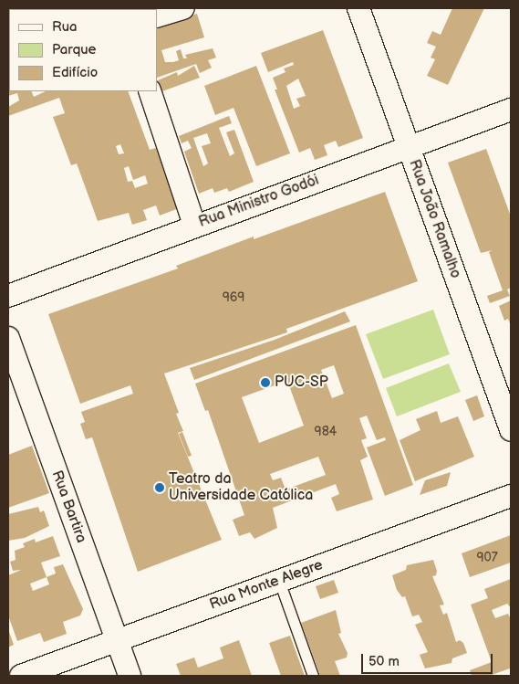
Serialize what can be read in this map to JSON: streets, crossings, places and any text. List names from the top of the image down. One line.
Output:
{"streets":{"street":["Rua Ministro Godói","Rua João Ramalho","Rua Bartira","Rua Monte Alegre"]},"crossings":[["Rua Ministro Godói","Rua João Ramalho"],["Rua Bartira","Rua Monte Alegre"]],"places":["PUC-SP","Teatro da Universidade Católica"],"house_numbers":["969","984","907"],"legend":["Rua","Parque","Edifício"],"scale_bar":"50 m"}
